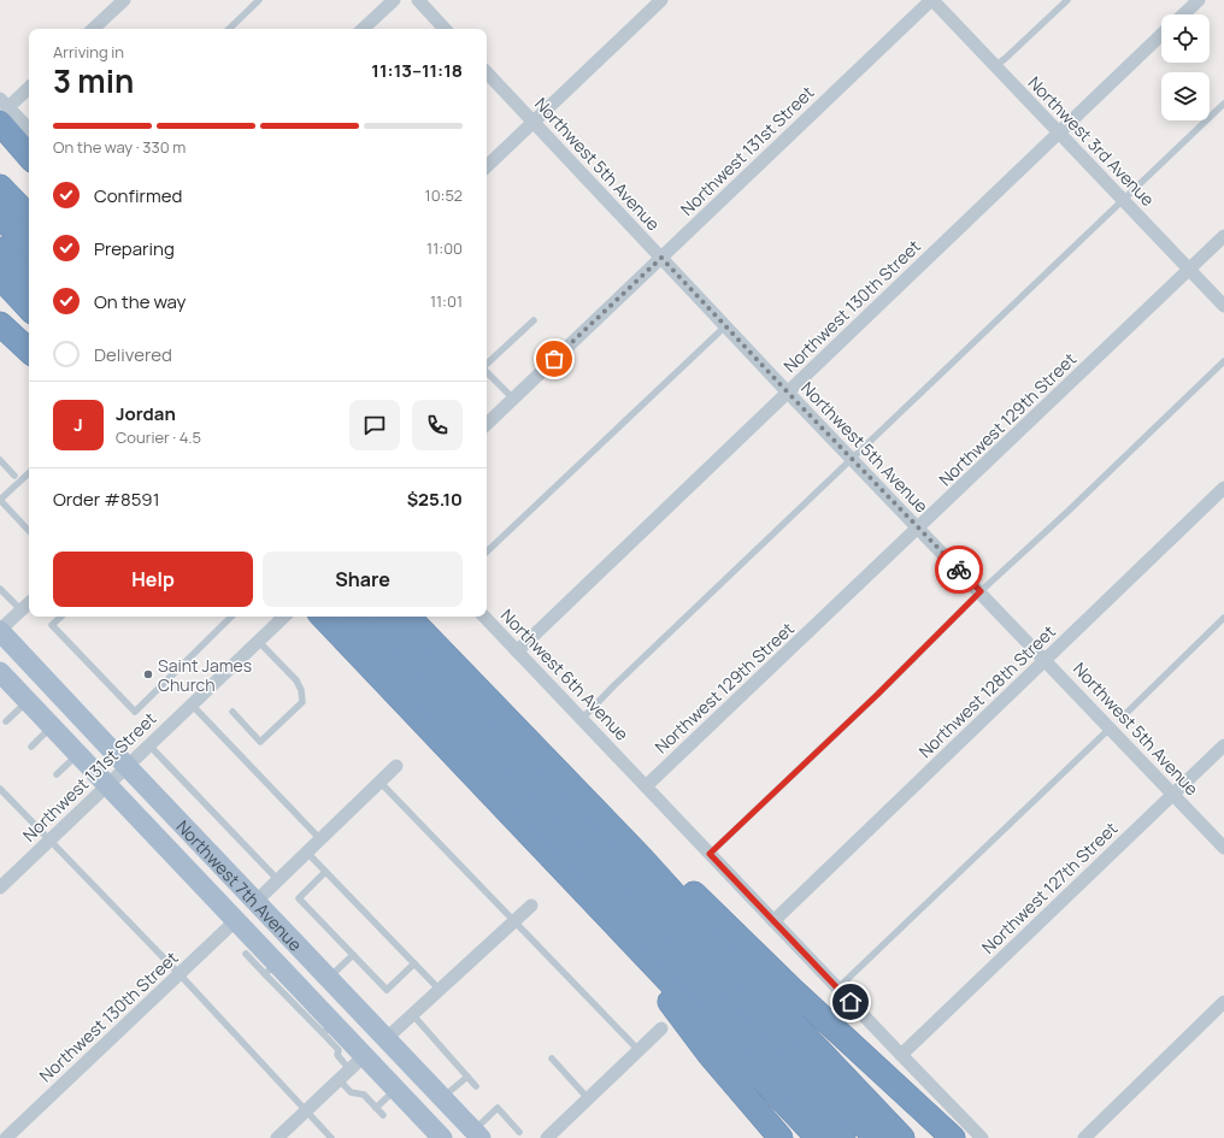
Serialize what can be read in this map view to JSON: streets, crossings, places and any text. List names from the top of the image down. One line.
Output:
{"streets":{"main road":["Northwest 7th Avenue"],"street":["Northwest 3rd Avenue","Northwest 131st Street","Northwest 5th Avenue","Northwest 130th Street","Northwest 129th Street","Northwest 6th Avenue","Northwest 128th Street","Northwest 127th Street"]},"crossings":[["Northwest 3rd Avenue","Northwest 131st Street"],["Northwest 3rd Avenue","Northwest 130th Street"],["Northwest 3rd Avenue","Northwest 129th Street"],["Northwest 131st Street","Northwest 5th Avenue"],["Northwest 131st Street","Northwest 7th Avenue"],["Northwest 5th Avenue","Northwest 130th Street"],["Northwest 5th Avenue","Northwest 129th Street"],["Northwest 5th Avenue","Northwest 128th Street"],["Northwest 5th Avenue","Northwest 127th Street"],["Northwest 130th Street","Northwest 6th Avenue"],["Northwest 130th Street","Northwest 7th Avenue"],["Northwest 129th Street","Northwest 6th Avenue"],["Northwest 6th Avenue","Northwest 128th Street"],["Northwest 6th Avenue","Northwest 127th Street"]],"places":["Saint James Church"],"page":{"heading":["3 min","Arriving in","11:13–11:18"],"panel":["Jordan","Courier · 4.5","Order #8591","$25.10"],"bar":"On the way · 330 m","list":[["Confirmed","10:52"],["Preparing","11:00"],["On the way","11:01"],"Delivered"],"round":"J","buttons":["Help","Share"]}}
